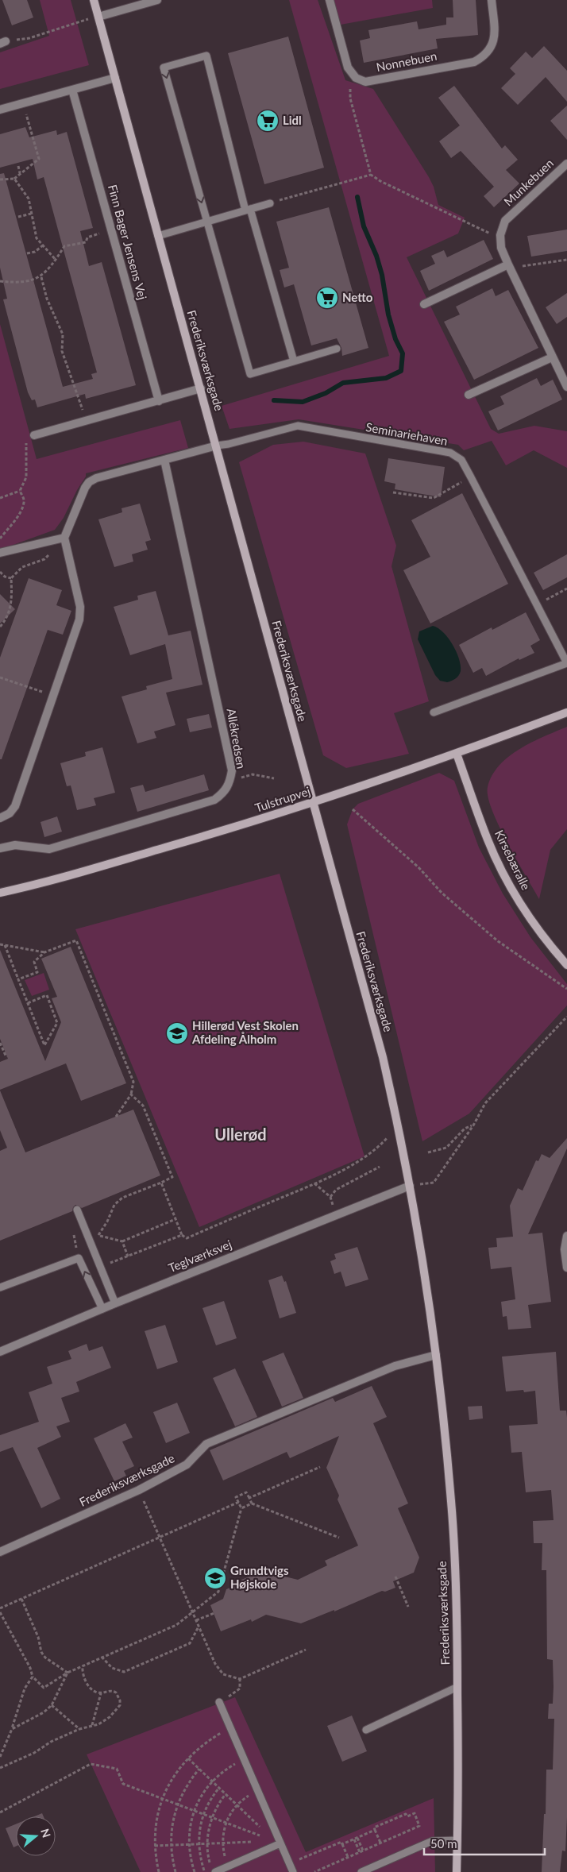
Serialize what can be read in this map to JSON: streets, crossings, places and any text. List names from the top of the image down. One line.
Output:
{"streets":{"street":["Nonnebuen","Munkebuen","Finn Bager Jensens Vej","Frederiksværksgade","Allékredsen","Tulstrupvej","Kirsebæralle","Teglværksvej"],"lane":["Seminariehaven"]},"crossings":[["Frederiksværksgade","Seminariehaven"],["Frederiksværksgade","Tulstrupvej"],["Frederiksværksgade","Teglværksvej"],["Tulstrupvej","Kirsebæralle"]],"districts":["Ullerød"],"places":{"supermarket":["Lidl","Netto"],"school or university":["Hillerød Vest Skolen Afdeling Ålholm","Grundtvigs Højskole"]},"scale_bar":"50 m","north":"right"}
